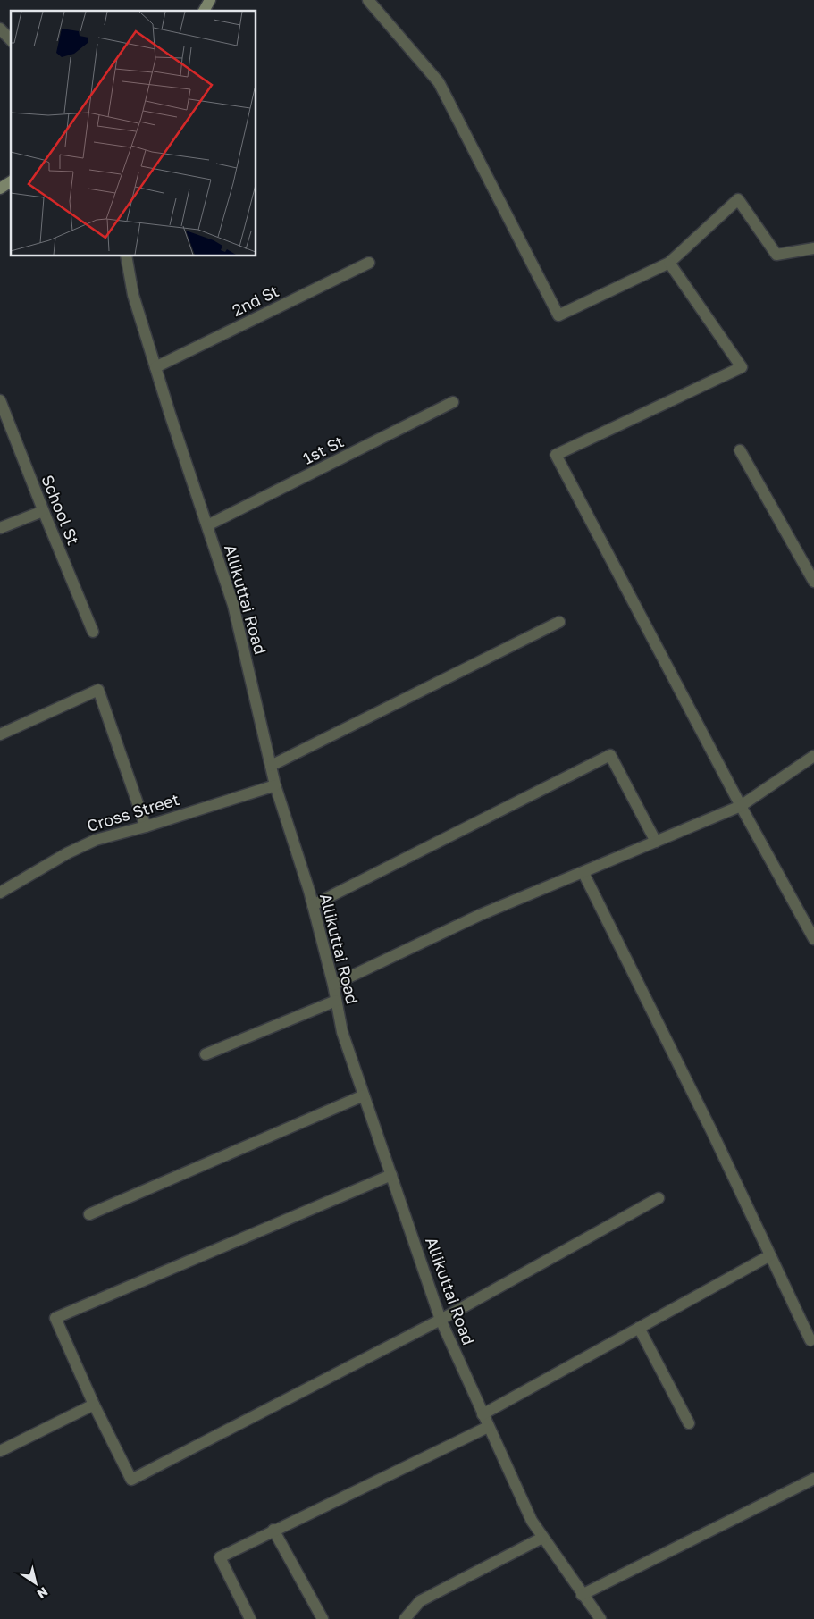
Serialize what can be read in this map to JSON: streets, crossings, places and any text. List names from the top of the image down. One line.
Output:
{"streets":{"street":["2nd St","1st St","School St","Allikuttai Road","Cross Street"]},"crossings":[["2nd St","Allikuttai Road"],["1st St","Allikuttai Road"],["Allikuttai Road","Cross Street"]],"north":"bottom right"}
